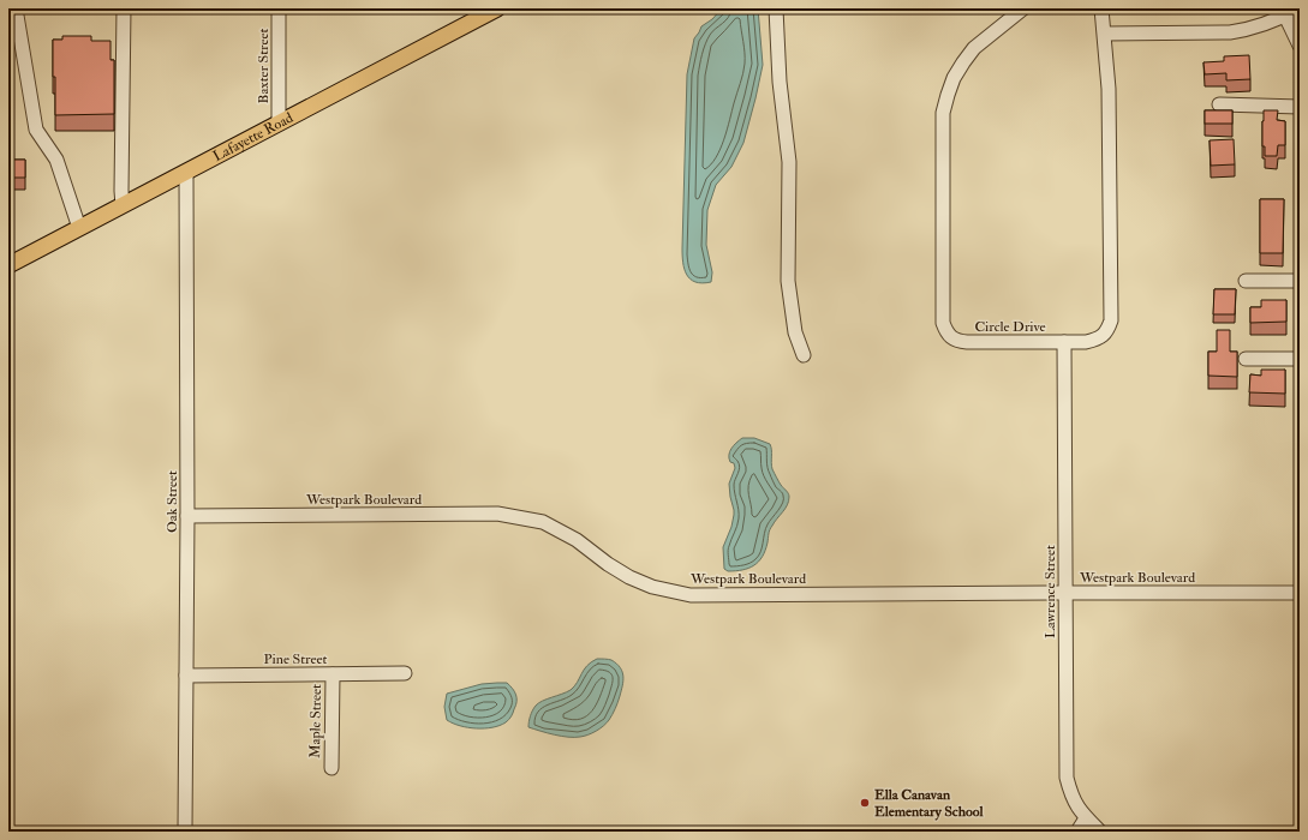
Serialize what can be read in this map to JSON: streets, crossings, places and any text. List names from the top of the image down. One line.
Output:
{"streets":{"main road":["Lafayette Road"],"street":["Baxter Street","Circle Drive","Westpark Boulevard","Oak Street","Lawrence Street","Pine Street","Maple Street"]},"crossings":[["Baxter Street","Lafayette Road"],["Lafayette Road","Oak Street"],["Circle Drive","Lawrence Street"],["Westpark Boulevard","Oak Street"],["Westpark Boulevard","Lawrence Street"],["Oak Street","Pine Street"],["Pine Street","Maple Street"]],"places":["Ella Canavan Elementary School"]}
